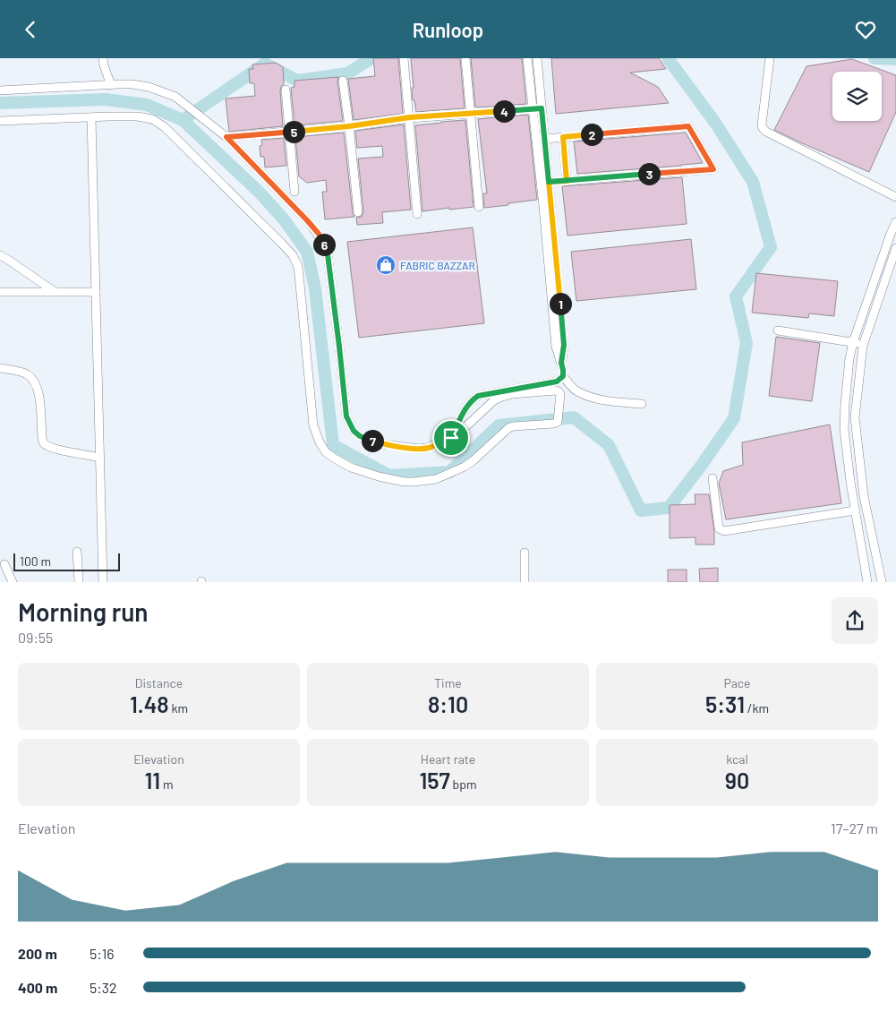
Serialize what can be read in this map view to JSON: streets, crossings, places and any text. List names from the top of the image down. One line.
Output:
{"places":{"shop":["FABRIC BAZZAR"]},"scale_bar":"100 m","page":{"header":"Runloop","pins":["4","5","2","3","6","1","7"],"scale":"100 m","heading":["Morning run","09:55"],"stats":[["Distance","1.48 km"],["Time","8:10"],["Pace","5:31 /km"],["Elevation","11 m"],["Heart rate","157 bpm"],["kcal","90"]],"chart":["Elevation","17–27 m"],"list":[{"name":"200 m","note":"5:16"},{"name":"400 m","note":"5:32"}]}}
